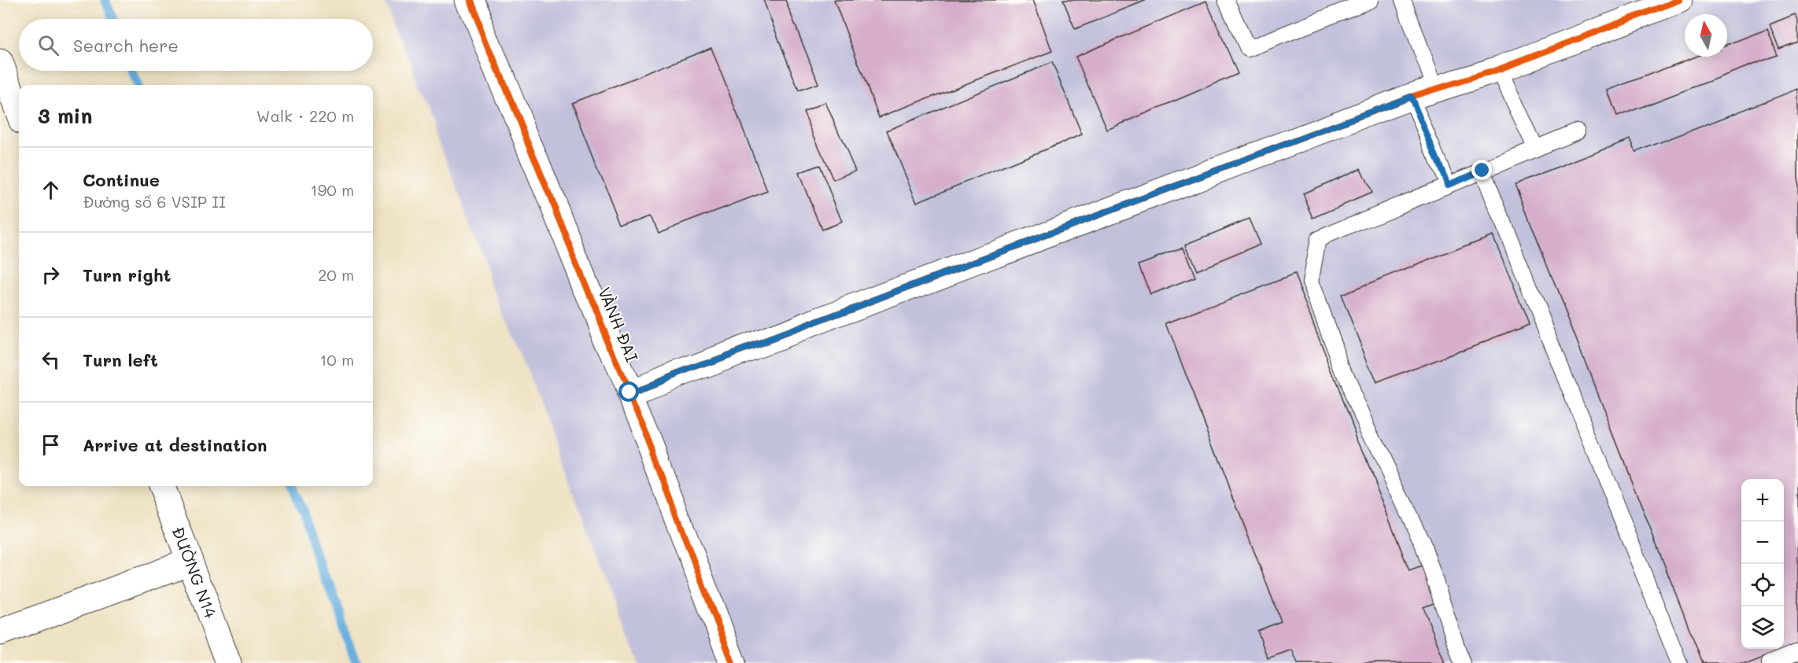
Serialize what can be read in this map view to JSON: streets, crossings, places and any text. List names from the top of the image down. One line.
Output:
{"streets":{"street":["VÀNH ĐAI","ĐƯỜNG N14"]},"north":"top","page":{"search":"Search here","heading":["3 min","Walk · 220 m"],"list":[["Continue","Đường số 6 VSIP II","190 m"],["Turn right","20 m"],["Turn left","10 m"],"Arrive at destination"],"map_buttons":["+","−"]}}
